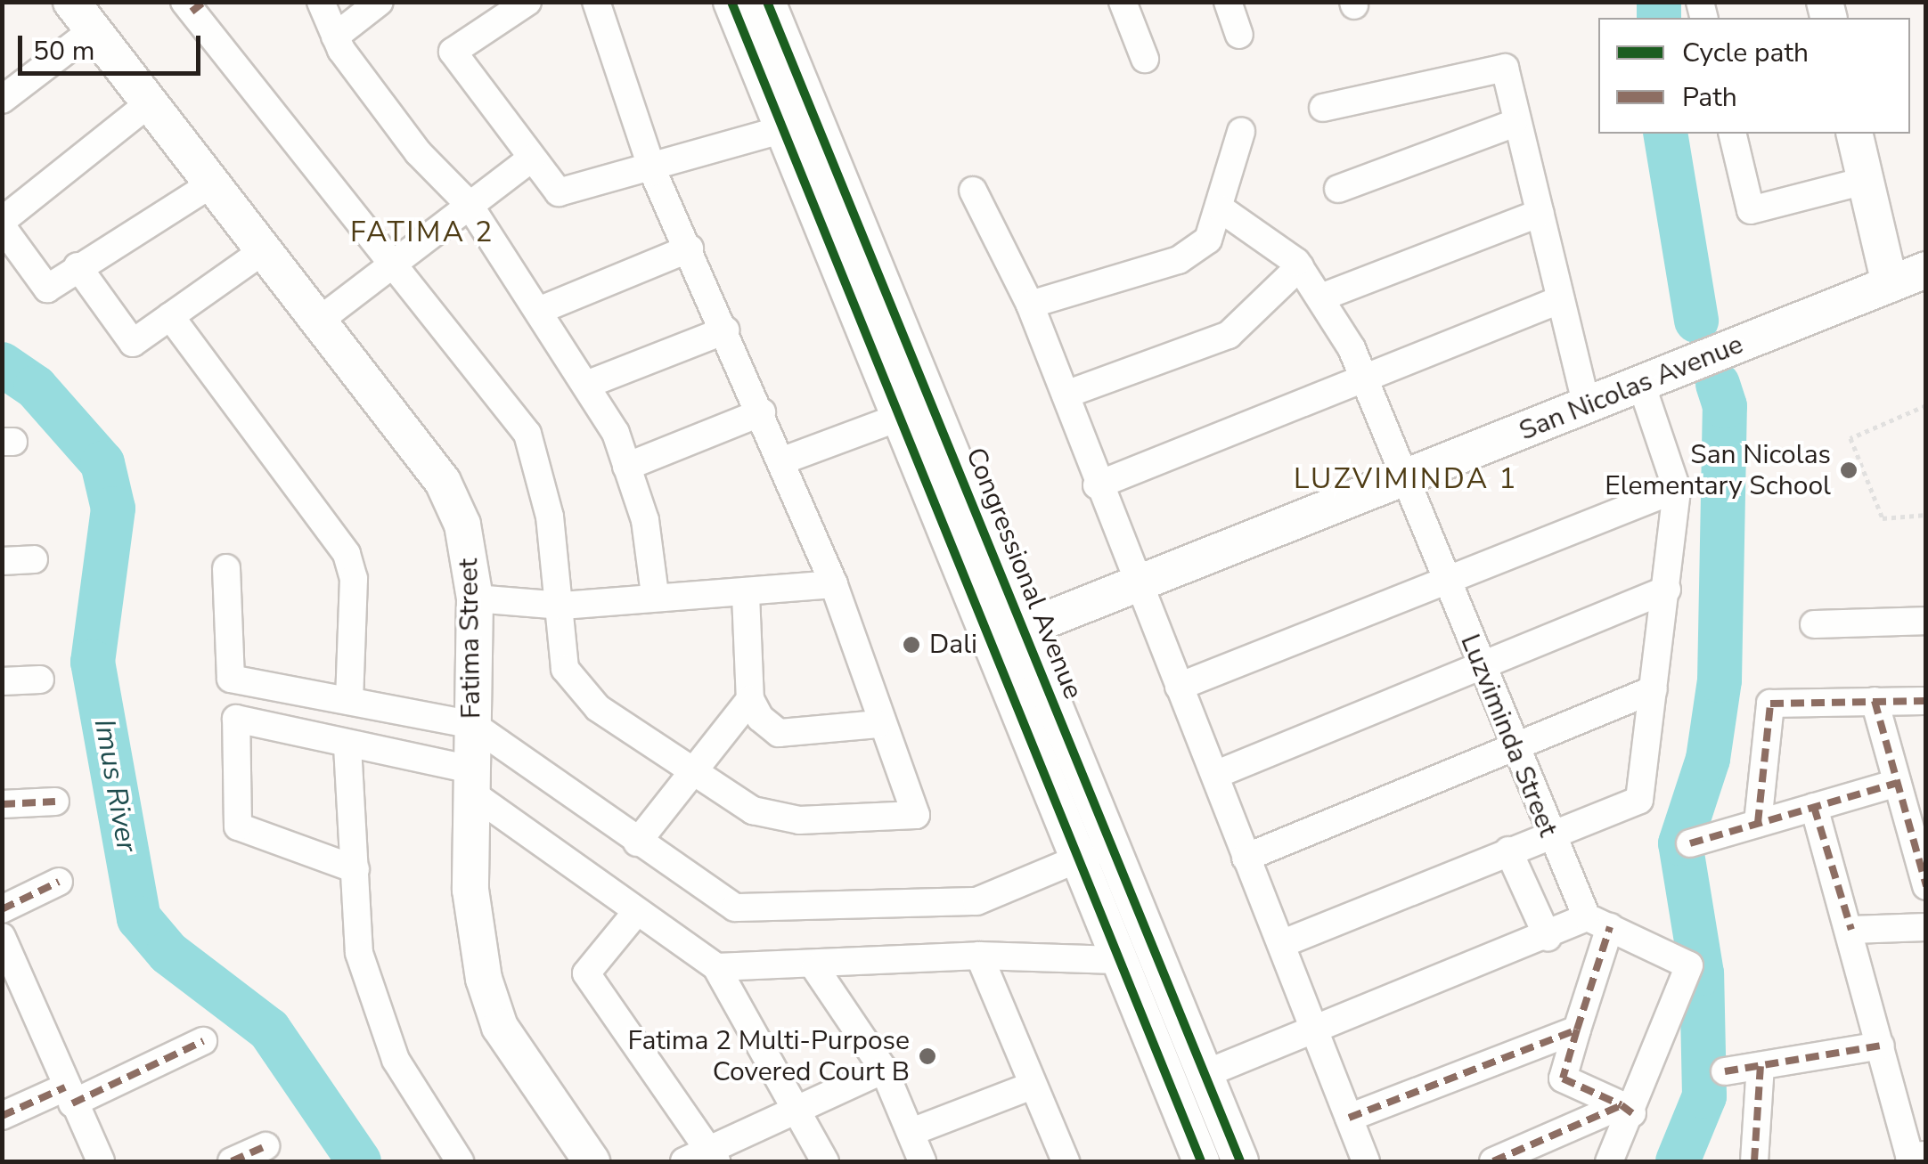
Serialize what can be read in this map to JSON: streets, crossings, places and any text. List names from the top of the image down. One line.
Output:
{"streets":{"street":["San Nicolas Avenue","Congressional Avenue","Fatima Street","Luzviminda Street"]},"crossings":[["San Nicolas Avenue","Congressional Avenue"],["San Nicolas Avenue","Luzviminda Street"]],"districts":["FATIMA 2","LUZVIMINDA 1"],"water":["Imus River"],"places":["San Nicolas Elementary School","Dali","Fatima 2 Multi-Purpose Covered Court B"],"legend":["Cycle path","Path"],"scale_bar":"50 m"}
